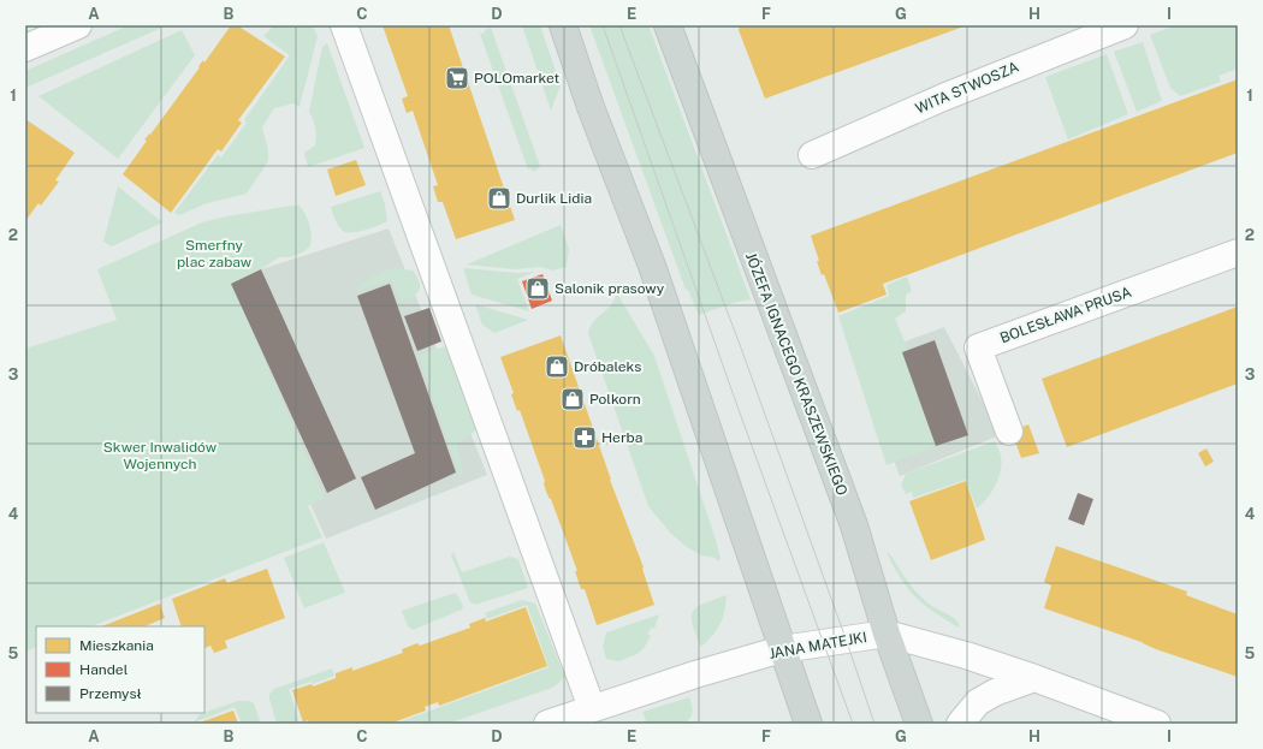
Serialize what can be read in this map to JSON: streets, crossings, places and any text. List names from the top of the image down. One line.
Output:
{"streets":{"main road":["JÓZEFA IGNACEGO KRASZEWSKIEGO"],"street":["WITA STWOSZA","BOLESŁAWA PRUSA","JANA MATEJKI"]},"crossings":[["JÓZEFA IGNACEGO KRASZEWSKIEGO","JANA MATEJKI"]],"parks":["Smerfny plac zabaw","Skwer Inwalidów Wojennych"],"places":{"supermarket":["POLOmarket"],"shop":["Durlik Lidia","Salonik prasowy","Dróbaleks","Polkorn"],"pharmacy":["Herba"]},"legend":["Mieszkania","Handel","Przemysł"],"grid":{"columns":["A","B","C","D","E","F","G","H","I"],"rows":["1","2","3","4","5"]}}
